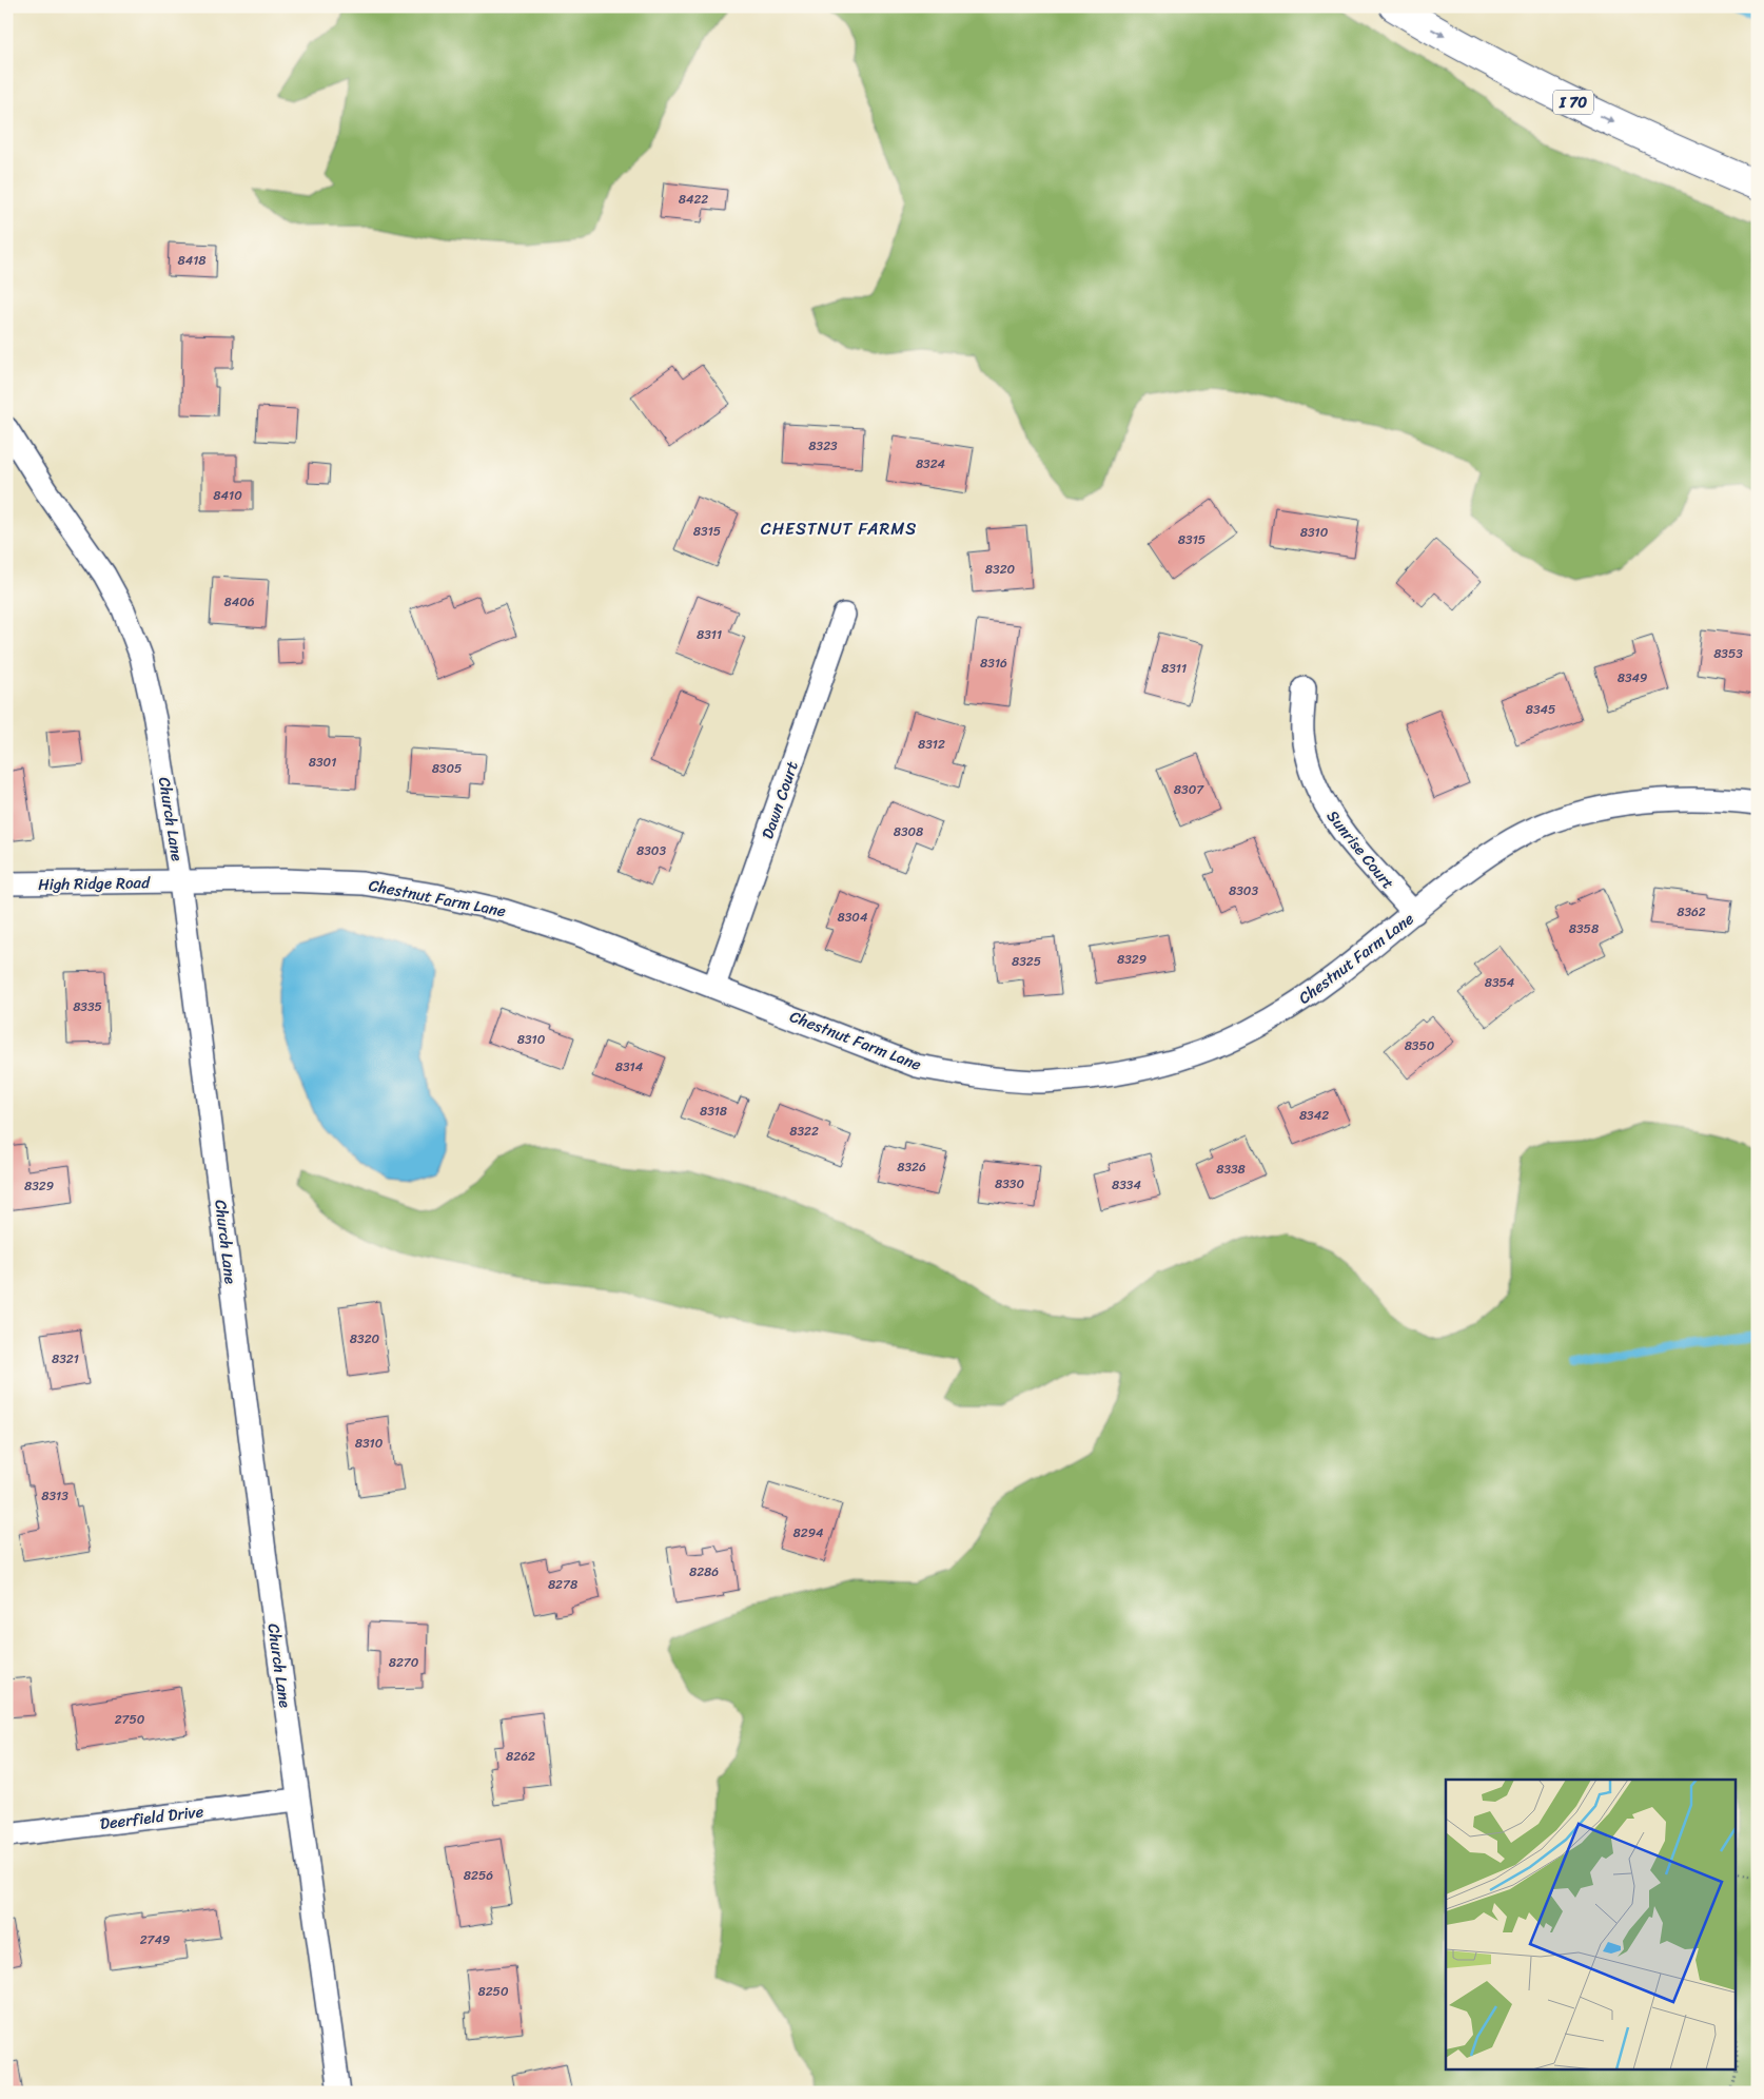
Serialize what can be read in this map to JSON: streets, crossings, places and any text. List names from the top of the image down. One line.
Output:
{"streets":{"highway":["I 70"],"street":["Dawn Court","Church Lane","Sunrise Court","High Ridge Road","Chestnut Farm Lane","Deerfield Drive"]},"crossings":[["Dawn Court","Chestnut Farm Lane"],["Church Lane","High Ridge Road"],["Church Lane","Chestnut Farm Lane"],["Church Lane","Deerfield Drive"],["Sunrise Court","Chestnut Farm Lane"],["High Ridge Road","Chestnut Farm Lane"]],"districts":["CHESTNUT FARMS"],"house_numbers":["8422","8418","8323","8324","8410","8315","8310","8315","8320","8406","8311","8353","8316","8311","8349","8345","8312","8301","8305","8307","8308","8303","8303","8362","8304","8358","8329","8325","8354","8335","8310","8350","8314","8318","8342","8322","8326","8338","8330","8334","8329","8320","8321","8310","8313","8294","8286","8278","8270","2750","8262","8256","2749","8250"]}
